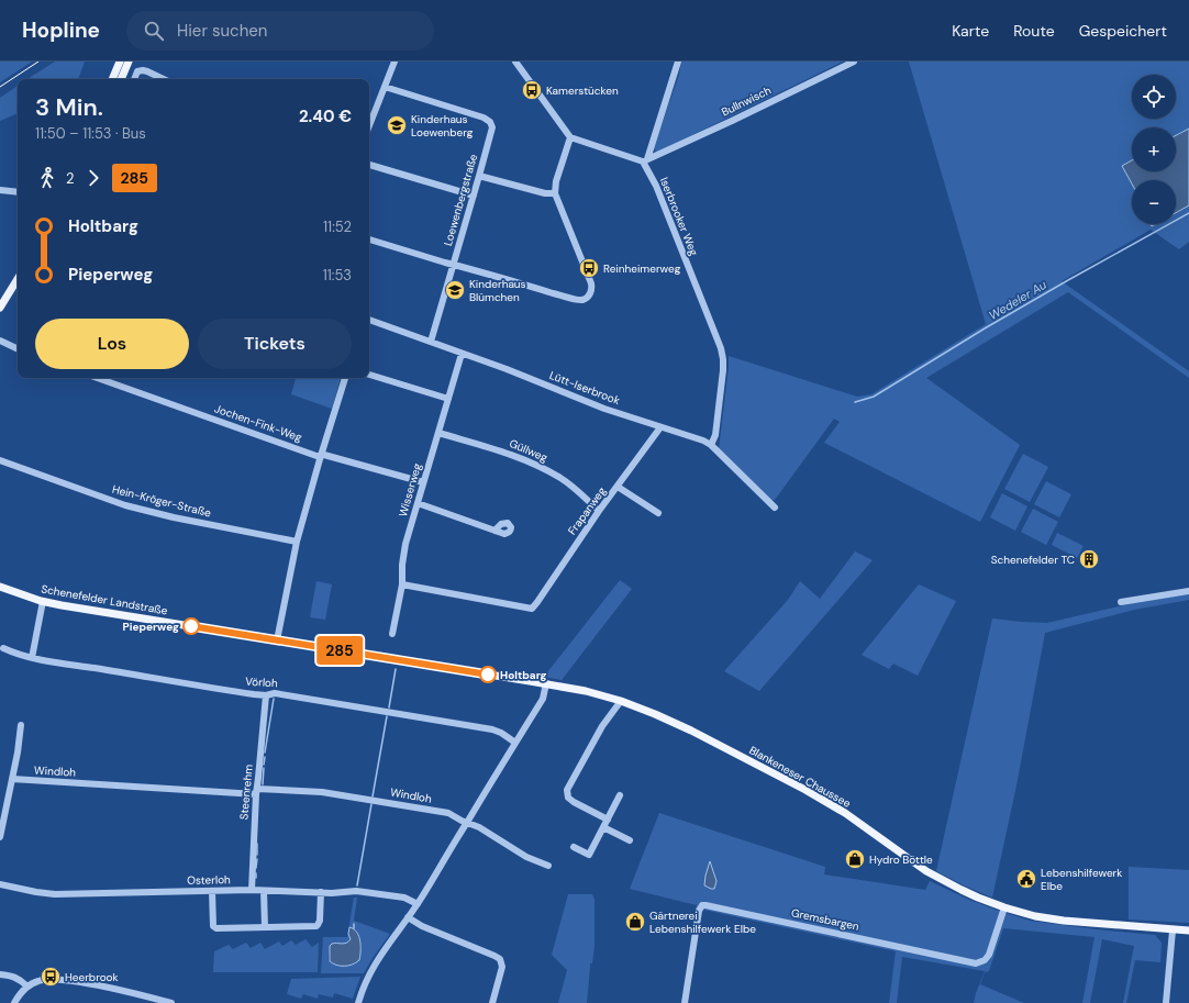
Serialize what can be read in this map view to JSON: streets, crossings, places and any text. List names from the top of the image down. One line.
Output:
{"streets":{"main road":["Schenefelder Landstraße","Blankeneser Chaussee"],"street":["Bullnwisch","Loewenbergstraße","Iserbrooker Weg","Lütt-Iserbrook","Jochen-Fink-Weg","Güllweg","Wisserweg","Hein-Kröger-Straße","Frapanweg","Vörloh","Windloh","Steenrehm","Osterloh","Gremsbargen"]},"crossings":[["Bullnwisch","Iserbrooker Weg"],["Loewenbergstraße","Lütt-Iserbrook"],["Iserbrooker Weg","Lütt-Iserbrook"],["Lütt-Iserbrook","Wisserweg"],["Lütt-Iserbrook","Frapanweg"],["Jochen-Fink-Weg","Wisserweg"],["Güllweg","Wisserweg"],["Güllweg","Frapanweg"],["Wisserweg","Frapanweg"],["Schenefelder Landstraße","Blankeneser Chaussee"],["Vörloh","Steenrehm"],["Windloh","Steenrehm"],["Blankeneser Chaussee","Gremsbargen"],["Steenrehm","Osterloh"]],"water":["Wedeler Au"],"places":{"bus stop":["Kamerstücken","Reinheimerweg","Heerbrook"],"school or university":["Kinderhaus Loewenberg","Kinderhaus Blümchen"],"building":["Schenefelder TC"],"other":["Pieperweg","Holtbarg"],"shop":["Hydro Böttle","Gärtnerei Lebenshilfewerk Elbe"],"public building":["Lebenshilfewerk Elbe"]},"lines":["bus line 285"],"page":{"header":"Hopline","search":"Hier suchen","nav":["Karte","Route","Gespeichert"],"on_map":"285","map_buttons":["+","−"],"heading":["3 Min.","11:50 – 11:53 · Bus","2.40 €"],"legs":["2","285"],"list":[{"name":"Holtbarg","value":"11:52"},{"name":"Pieperweg","value":"11:53"}],"buttons":["Los","Tickets"]}}
